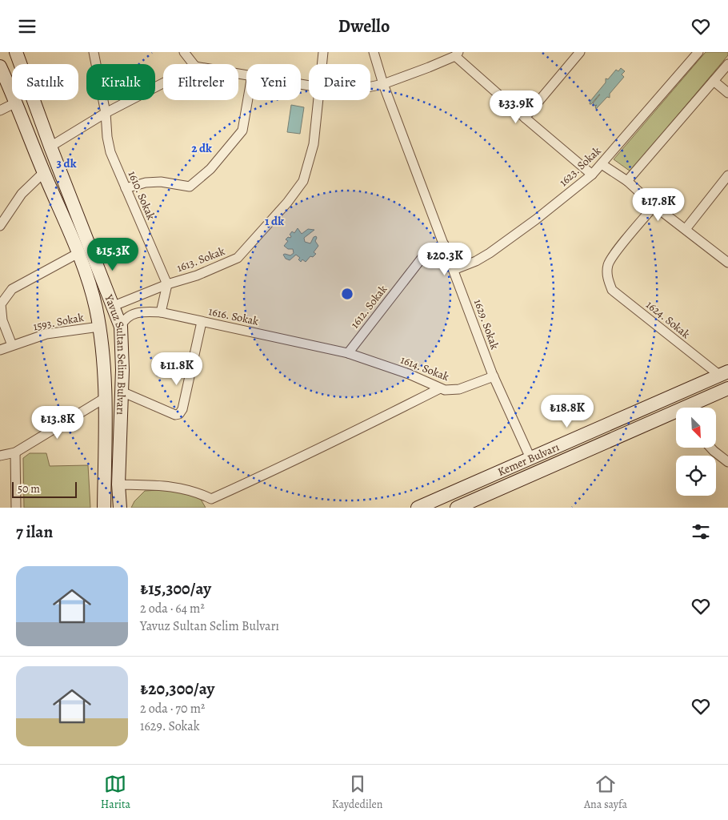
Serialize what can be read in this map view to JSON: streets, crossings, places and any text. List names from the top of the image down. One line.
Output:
{"streets":{"main road":["Yavuz Sultan Selim Bulvarı","Kemer Bulvarı"],"street":["1623. Sokak","1610. Sokak","1613. Sokak","1612. Sokak","1616. Sokak","1624. Sokak","1593. Sokak","1629. Sokak","1614. Sokak"]},"crossings":[["1623. Sokak","1629. Sokak"],["1610. Sokak","1613. Sokak"],["1613. Sokak","Yavuz Sultan Selim Bulvarı"],["1612. Sokak","1616. Sokak"],["1612. Sokak","1629. Sokak"],["1612. Sokak","1614. Sokak"],["1616. Sokak","Yavuz Sultan Selim Bulvarı"],["1616. Sokak","1614. Sokak"],["1624. Sokak","Kemer Bulvarı"],["1593. Sokak","Yavuz Sultan Selim Bulvarı"],["1629. Sokak","1614. Sokak"],["1629. Sokak","Kemer Bulvarı"]],"scale_bar":"50 m","north":"bottom right","page":{"header":"Dwello","chip":["Satılık","Kiralık","Filtreler","Yeni","Daire"],"price":["₺33.9K","₺17.8K","₺15.3K","₺20.3K","₺11.8K","₺18.8K","₺13.8K"],"scale":"50 m","heading":"7 ilan","list":[{"name":"₺15,300/ay","note":"2 oda · 64 m² · Yavuz Sultan Selim Bulvarı"},{"name":"₺20,300/ay","note":"2 oda · 70 m² · 1629. Sokak"}],"tabs":["Harita","Kaydedilen","Ana sayfa"]},"rings":["2 dk","3 dk","1 dk"]}
